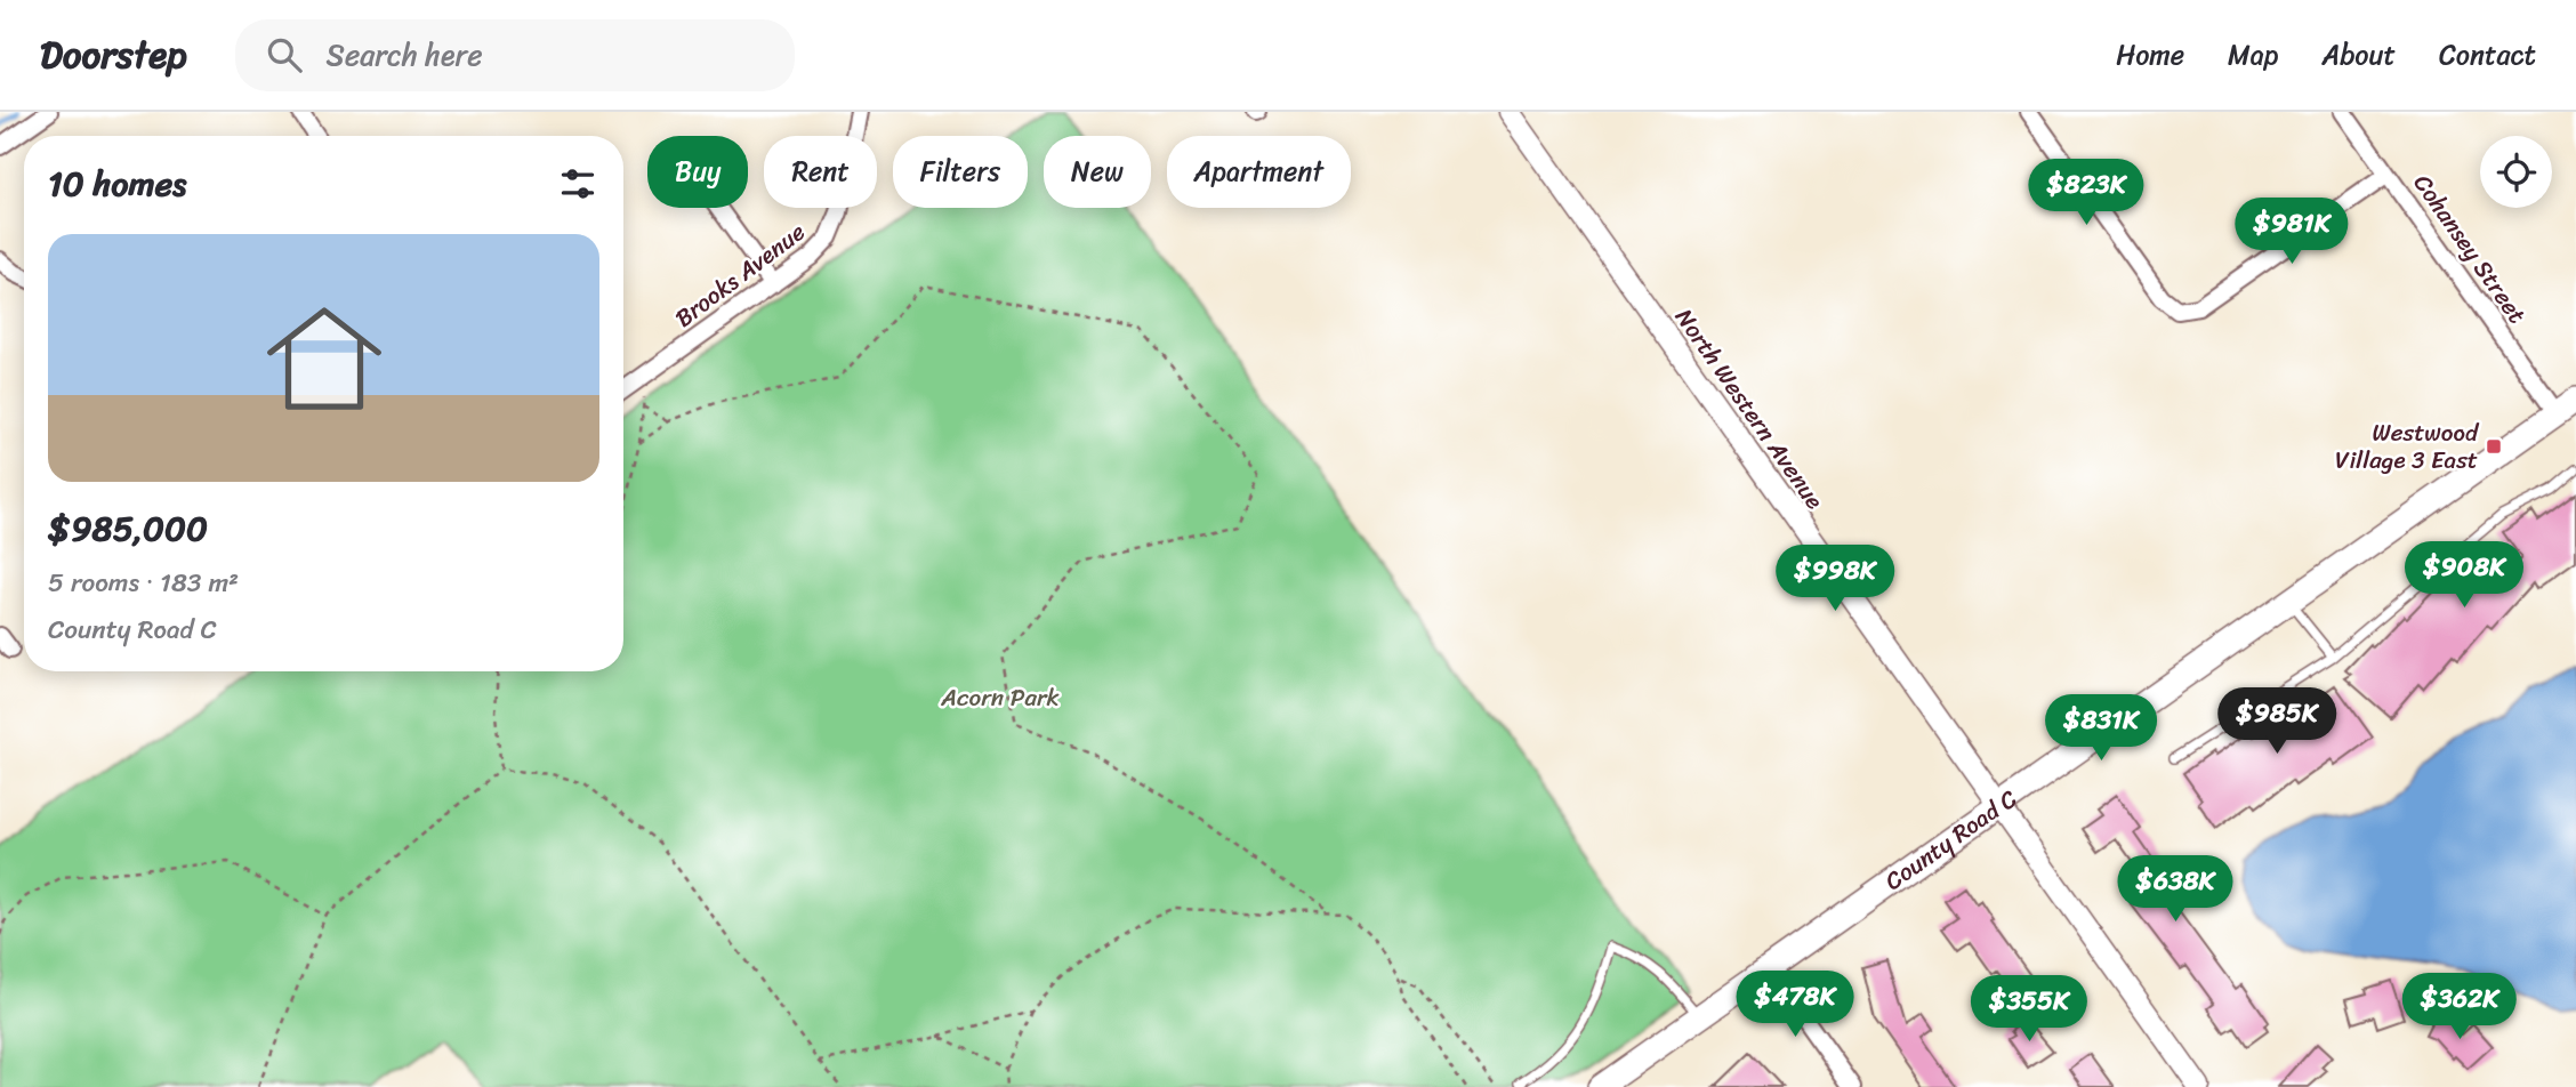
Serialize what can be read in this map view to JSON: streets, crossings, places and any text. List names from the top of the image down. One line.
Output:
{"streets":{"main road":["County Road C"],"street":["Cohansey Street","Brooks Avenue","North Western Avenue"]},"crossings":[["Cohansey Street","County Road C"],["North Western Avenue","County Road C"]],"parks":["Acorn Park"],"places":{"transit":["Westwood Village 3 East"]},"page":{"header":"Doorstep","search":"Search here","nav":["Home","Map","About","Contact"],"chip":["Buy","Rent","Filters","New","Apartment"],"heading":"10 homes","price":["$823K","$981K","$908K","$998K","$985K","$831K","$638K","$478K","$362K","$355K"],"list":[{"name":"$985,000","note":"5 rooms · 183 m² · County Road C"}]}}
